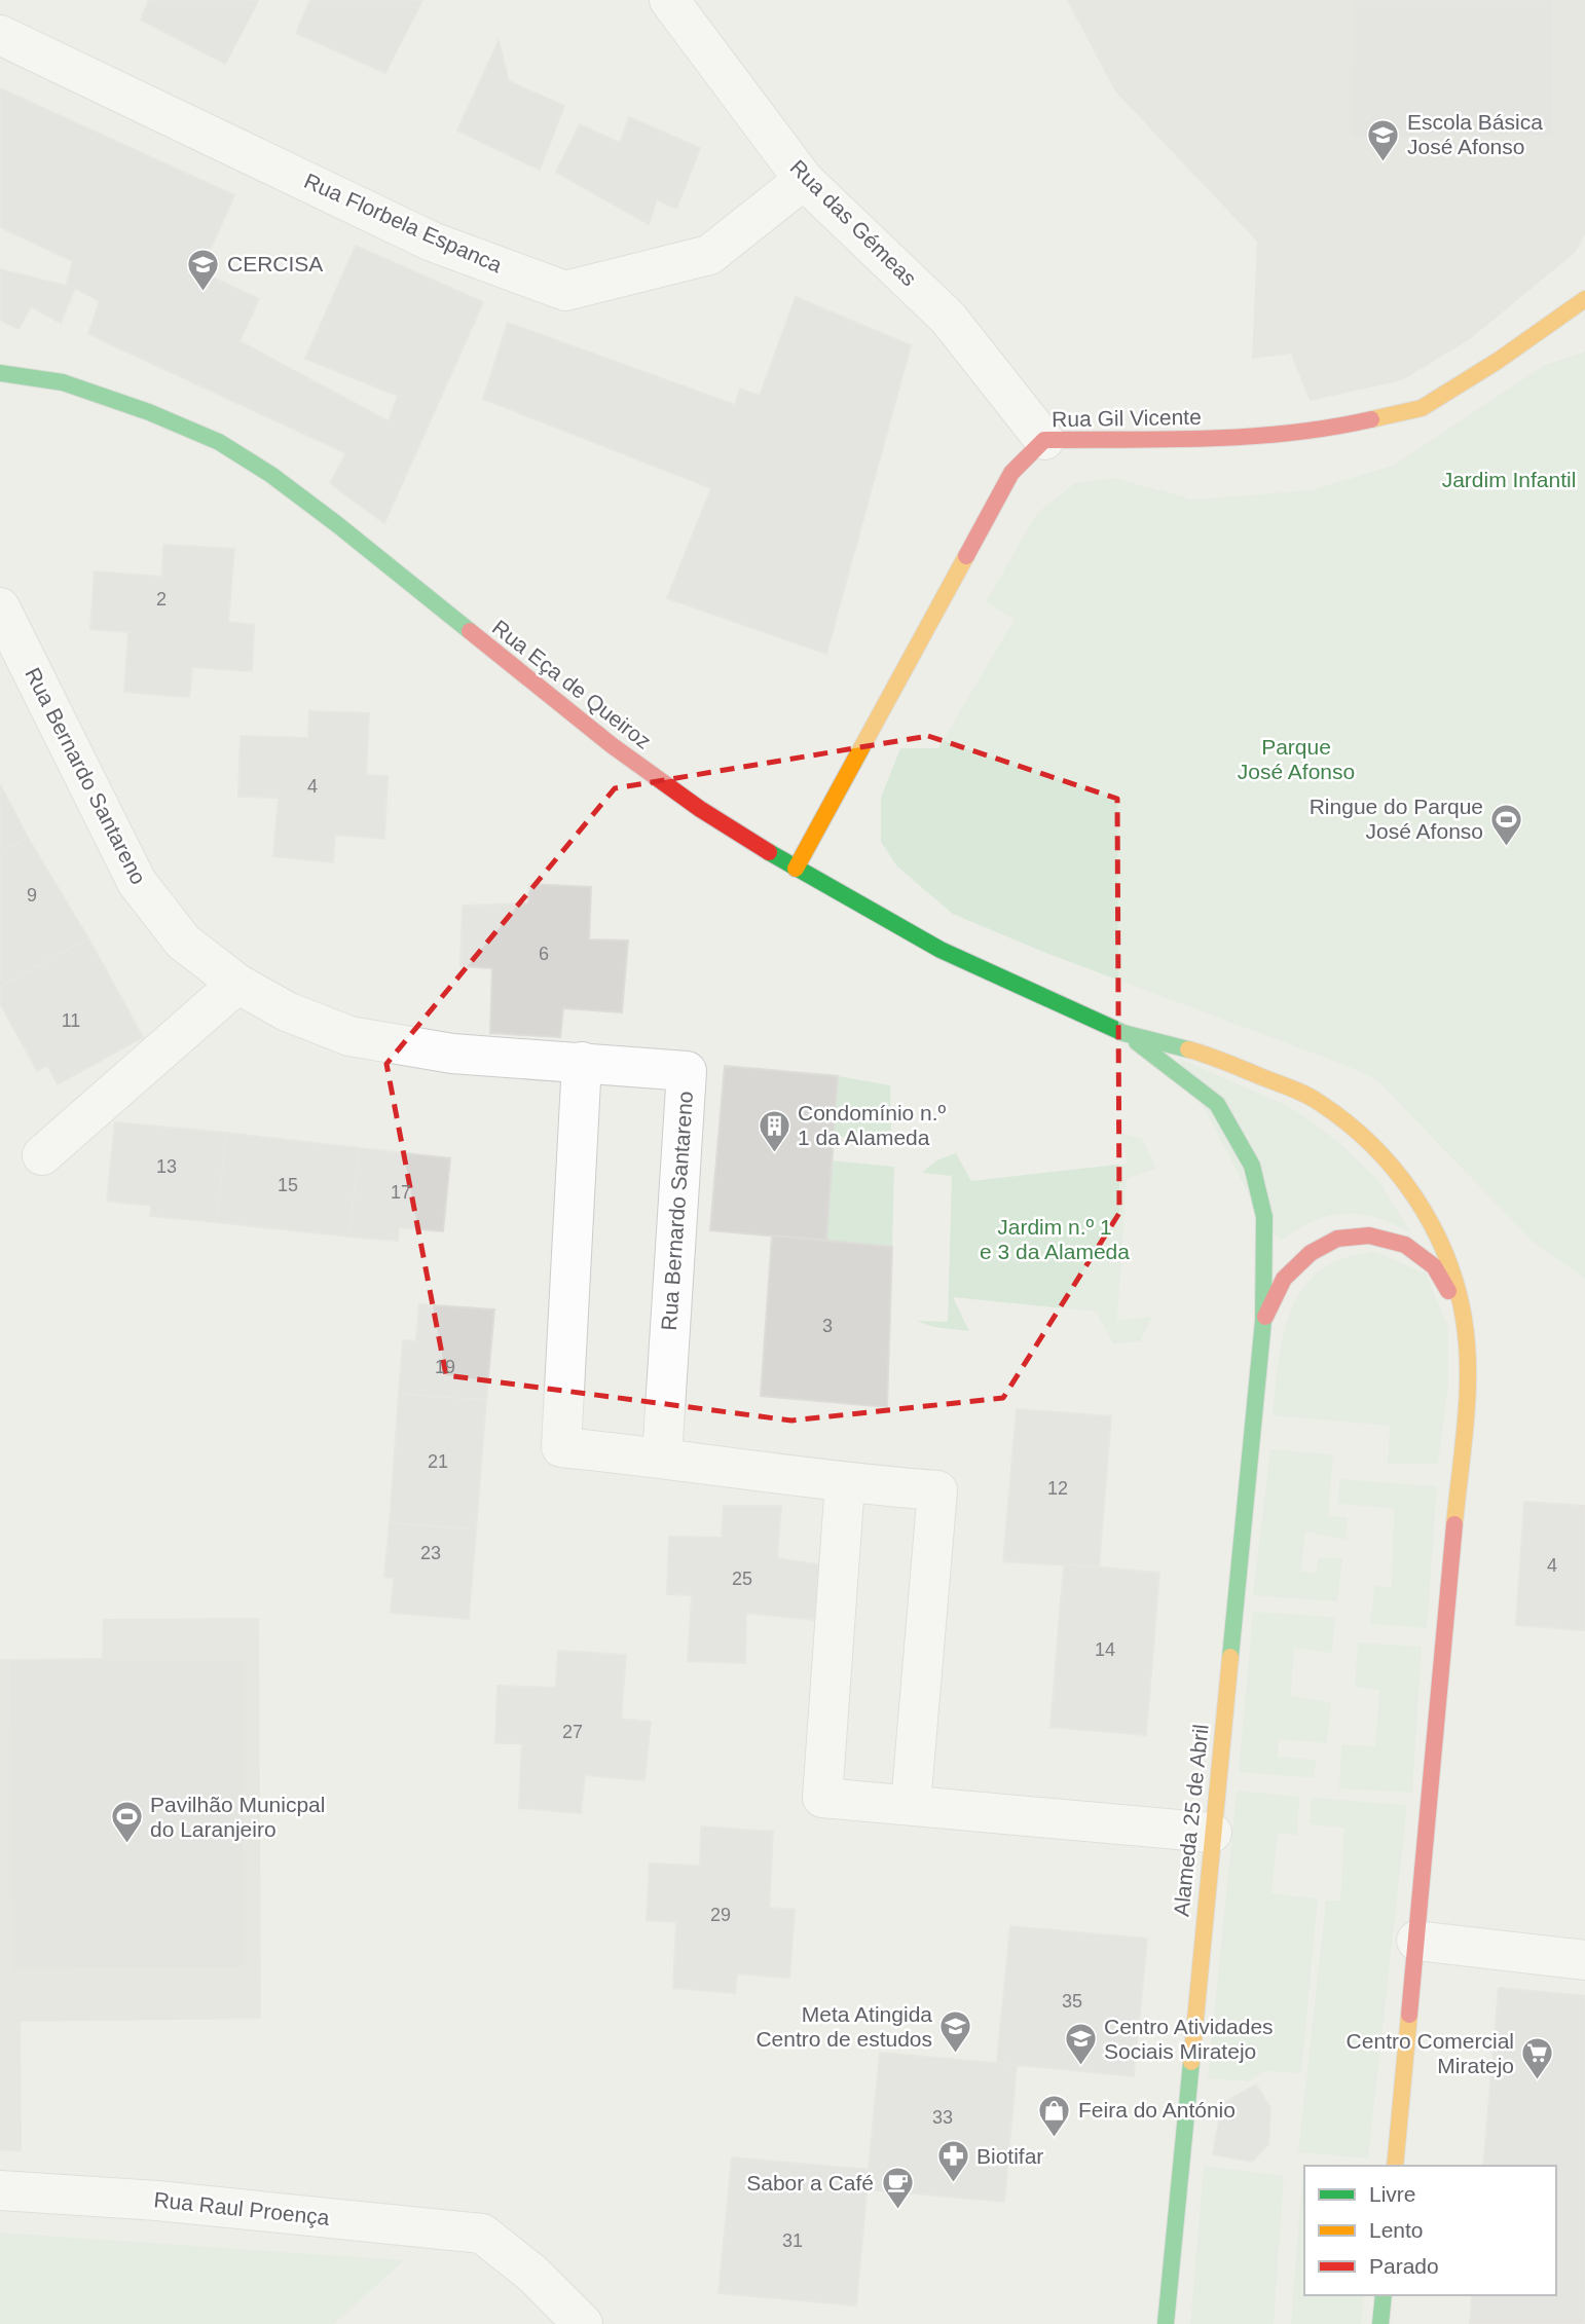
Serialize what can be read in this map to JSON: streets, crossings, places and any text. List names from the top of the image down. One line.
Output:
{"streets":{"main road":["Rua Gil Vicente","Rua Eça de Queiroz","Alameda 25 de Abril"],"street":["Rua Florbela Espanca","Rua das Gémeas","Rua Bernardo Santareno","Rua Raul Proença"]},"crossings":[["Rua Florbela Espanca","Rua das Gémeas"],["Rua das Gémeas","Rua Gil Vicente"],["Rua Gil Vicente","Rua Eça de Queiroz"],["Rua Eça de Queiroz","Alameda 25 de Abril"]],"parks":["Jardim Infantil","Parque José Afonso","Jardim n.º 1 e 3 da Alameda"],"places":{"school or university":["Escola Básica José Afonso","CERCISA","Meta Atingida Centro de estudos","Centro Atividades Sociais Miratejo"],"sports":["Ringue do Parque José Afonso","Pavilhão Municpal do Laranjeiro"],"building":["Condomínio n.º 1 da Alameda"],"supermarket":["Centro Comercial Miratejo"],"shop":["Feira do António"],"pharmacy":["Biotifar"],"cafe":["Sabor a Café"]},"house_numbers":["2","4","9","6","11","13","15","17","3","19","21","12","23","4","25","14","27","29","35","33","31"],"legend":["Livre","Lento","Parado"]}
